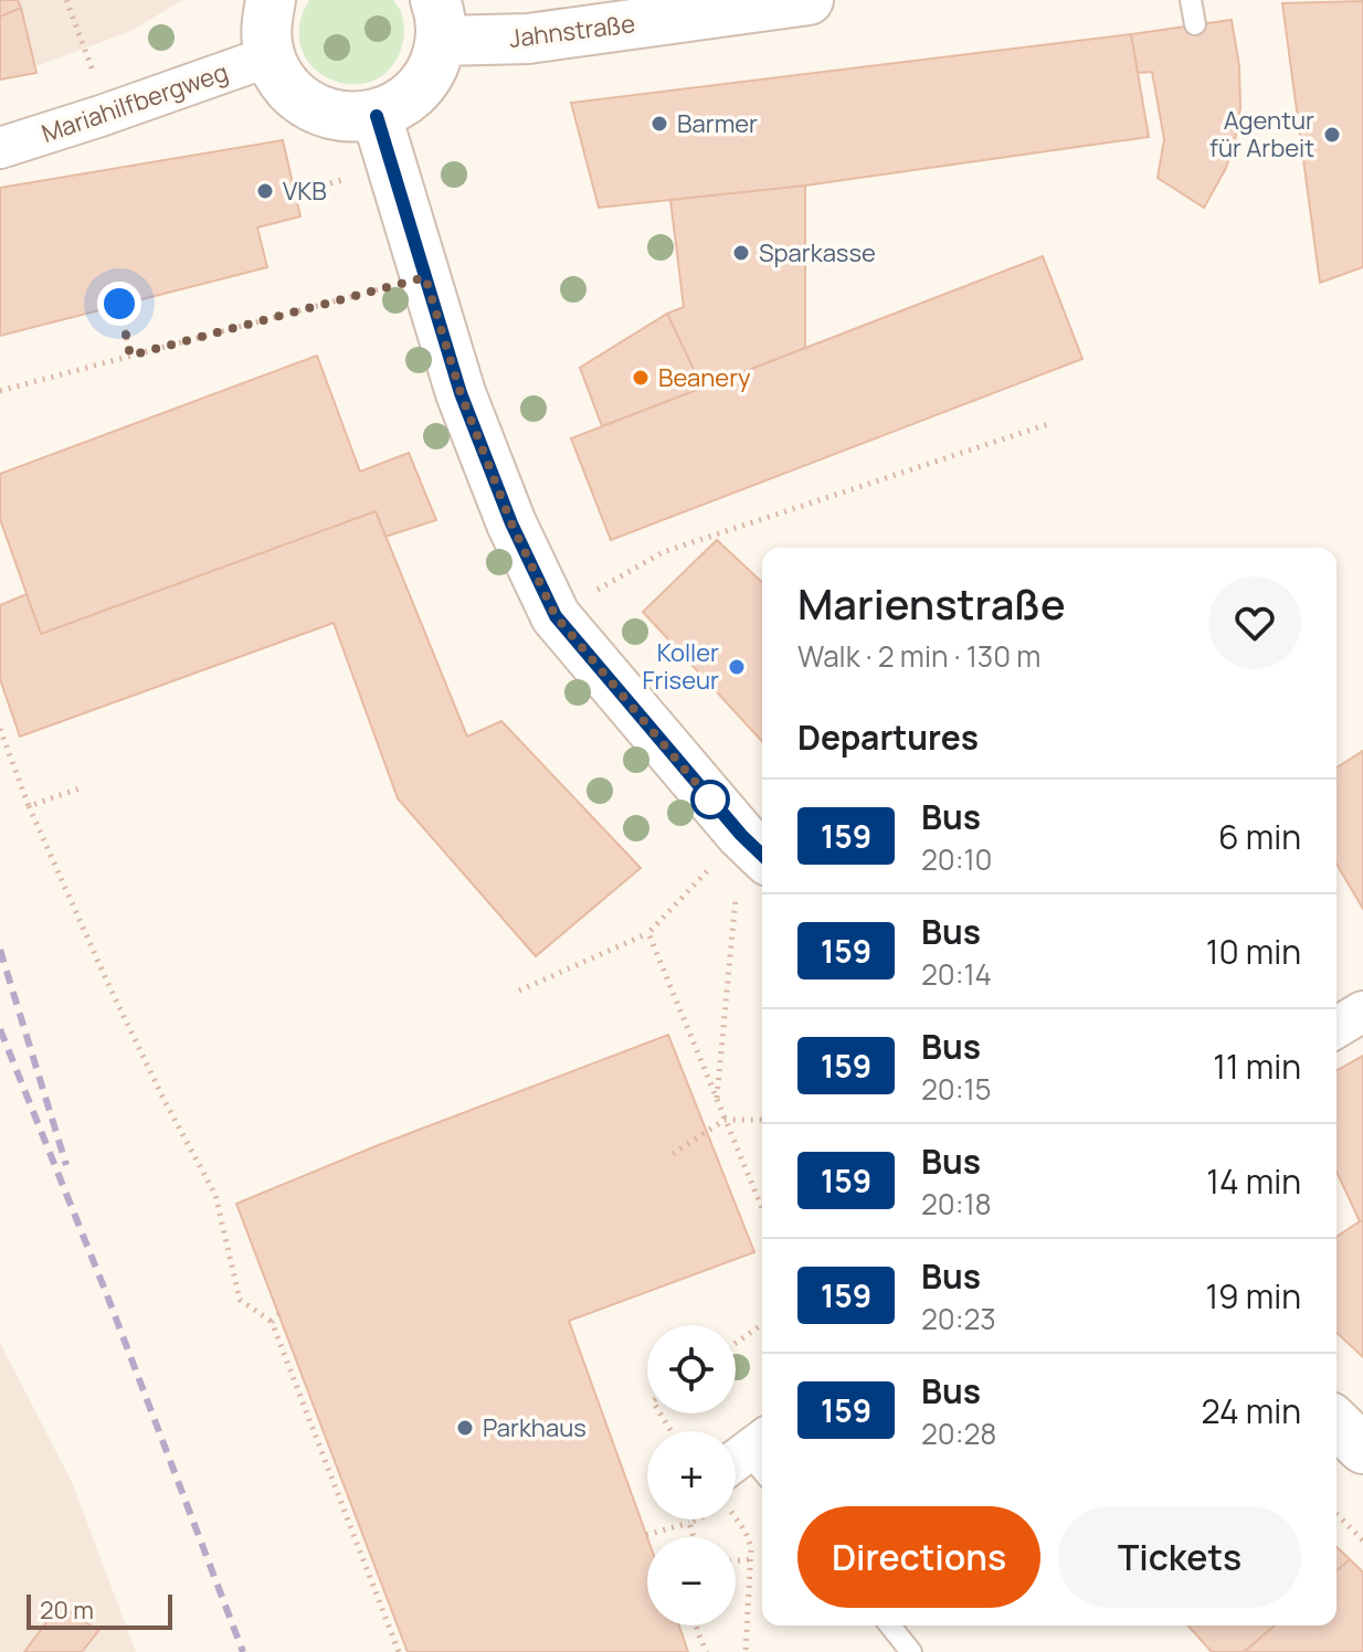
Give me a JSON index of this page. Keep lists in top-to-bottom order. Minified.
{"streets":{"street":["Jahnstraße","Mariahilfbergweg"]},"places":["Barmer","Agentur für Arbeit","VKB","Sparkasse","Beanery","Koller Friseur","Parkhaus"],"lines":["bus line 159"],"scale_bar":"20 m","page":{"heading":[["Marienstraße","Walk · 2 min · 130 m"],"Departures"],"list":[{"mark":"159","name":"Bus","note":"20:10","value":"6 min"},{"mark":"159","name":"Bus","note":"20:14","value":"10 min"},{"mark":"159","name":"Bus","note":"20:15","value":"11 min"},{"mark":"159","name":"Bus","note":"20:18","value":"14 min"},{"mark":"159","name":"Bus","note":"20:23","value":"19 min"},{"mark":"159","name":"Bus","note":"20:28","value":"24 min"}],"map_buttons":["+","−"],"buttons":["Directions","Tickets"],"scale":"20 m"}}
